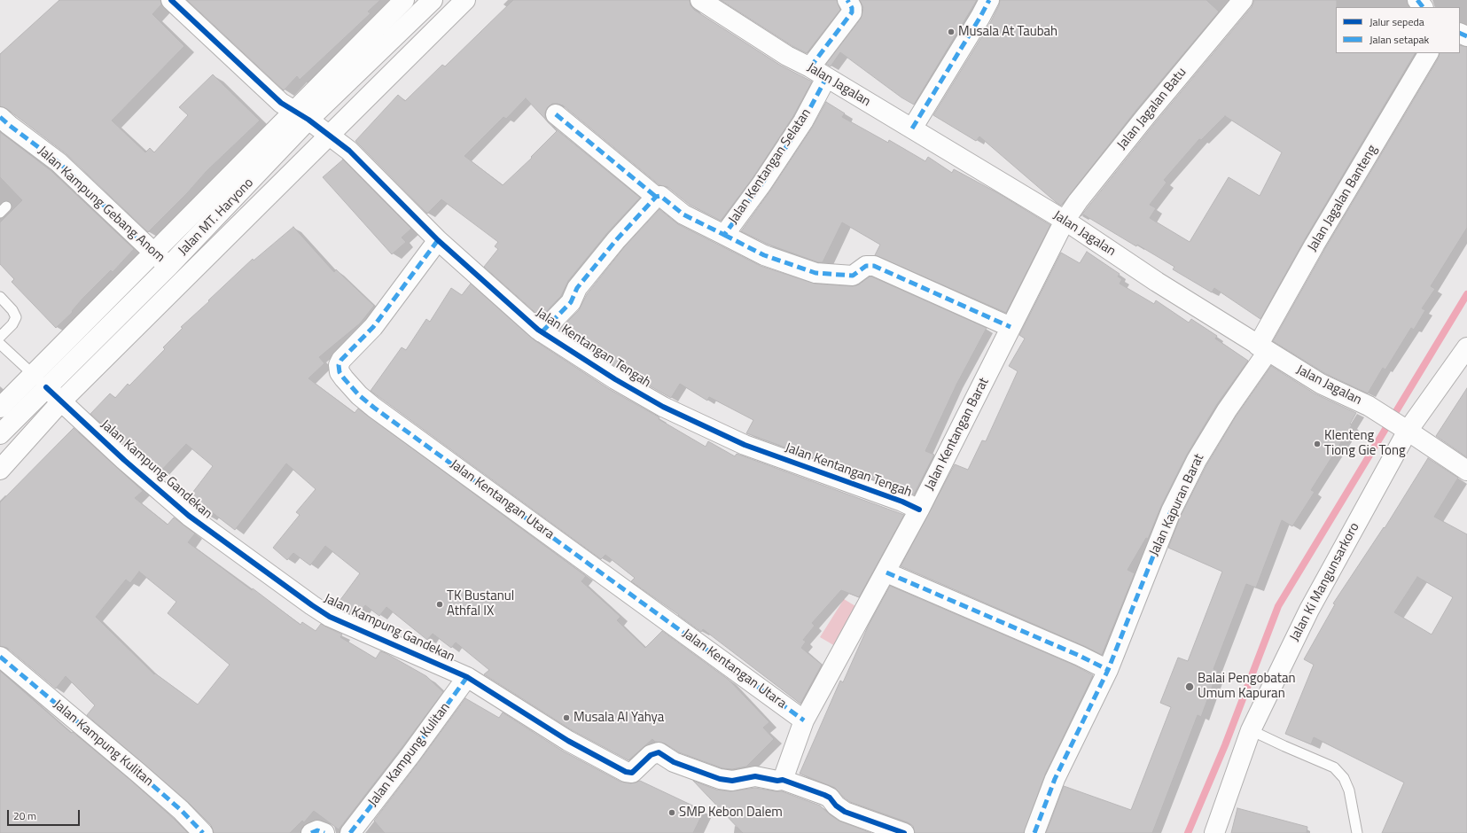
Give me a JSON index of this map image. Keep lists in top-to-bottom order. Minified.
{"streets":{"street":["Jalan Jagalan","Jalan Jagalan Batu","Jalan Kentangan Selatan","Jalan Jagalan Banteng","Jalan Kampung Gebang Anom","Jalan MT. Haryono","Jalan Kentangan Tengah","Jalan Kentangan Barat","Jalan Kampung Gandekan","Jalan Kentangan Utara","Jalan Kapuran Barat","Jalan Ki Mangunsarkoro","Jalan Kampung Kulitan"]},"crossings":[["Jalan Jagalan","Jalan Jagalan Batu"],["Jalan Jagalan","Jalan Kentangan Selatan"],["Jalan Jagalan","Jalan Jagalan Banteng"],["Jalan Jagalan","Jalan Kentangan Barat"],["Jalan Jagalan","Jalan Kapuran Barat"],["Jalan Jagalan","Jalan Ki Mangunsarkoro"],["Jalan Jagalan Batu","Jalan Kentangan Barat"],["Jalan Jagalan Banteng","Jalan Kapuran Barat"],["Jalan Kampung Gebang Anom","Jalan MT. Haryono"],["Jalan MT. Haryono","Jalan Kentangan Tengah"],["Jalan MT. Haryono","Jalan Kampung Gandekan"],["Jalan Kentangan Tengah","Jalan Kentangan Barat"],["Jalan Kentangan Tengah","Jalan Kentangan Utara"],["Jalan Kentangan Barat","Jalan Kampung Gandekan"],["Jalan Kentangan Barat","Jalan Kentangan Utara"],["Jalan Kampung Gandekan","Jalan Kampung Kulitan"]],"places":["Musala At Taubah","Klenteng Tiong Gie Tong","TK Bustanul Athfal IX","Balai Pengobatan Umum Kapuran","Musala Al Yahya","SMP Kebon Dalem"],"legend":["Jalur sepeda","Jalan setapak"],"scale_bar":"20 m"}
